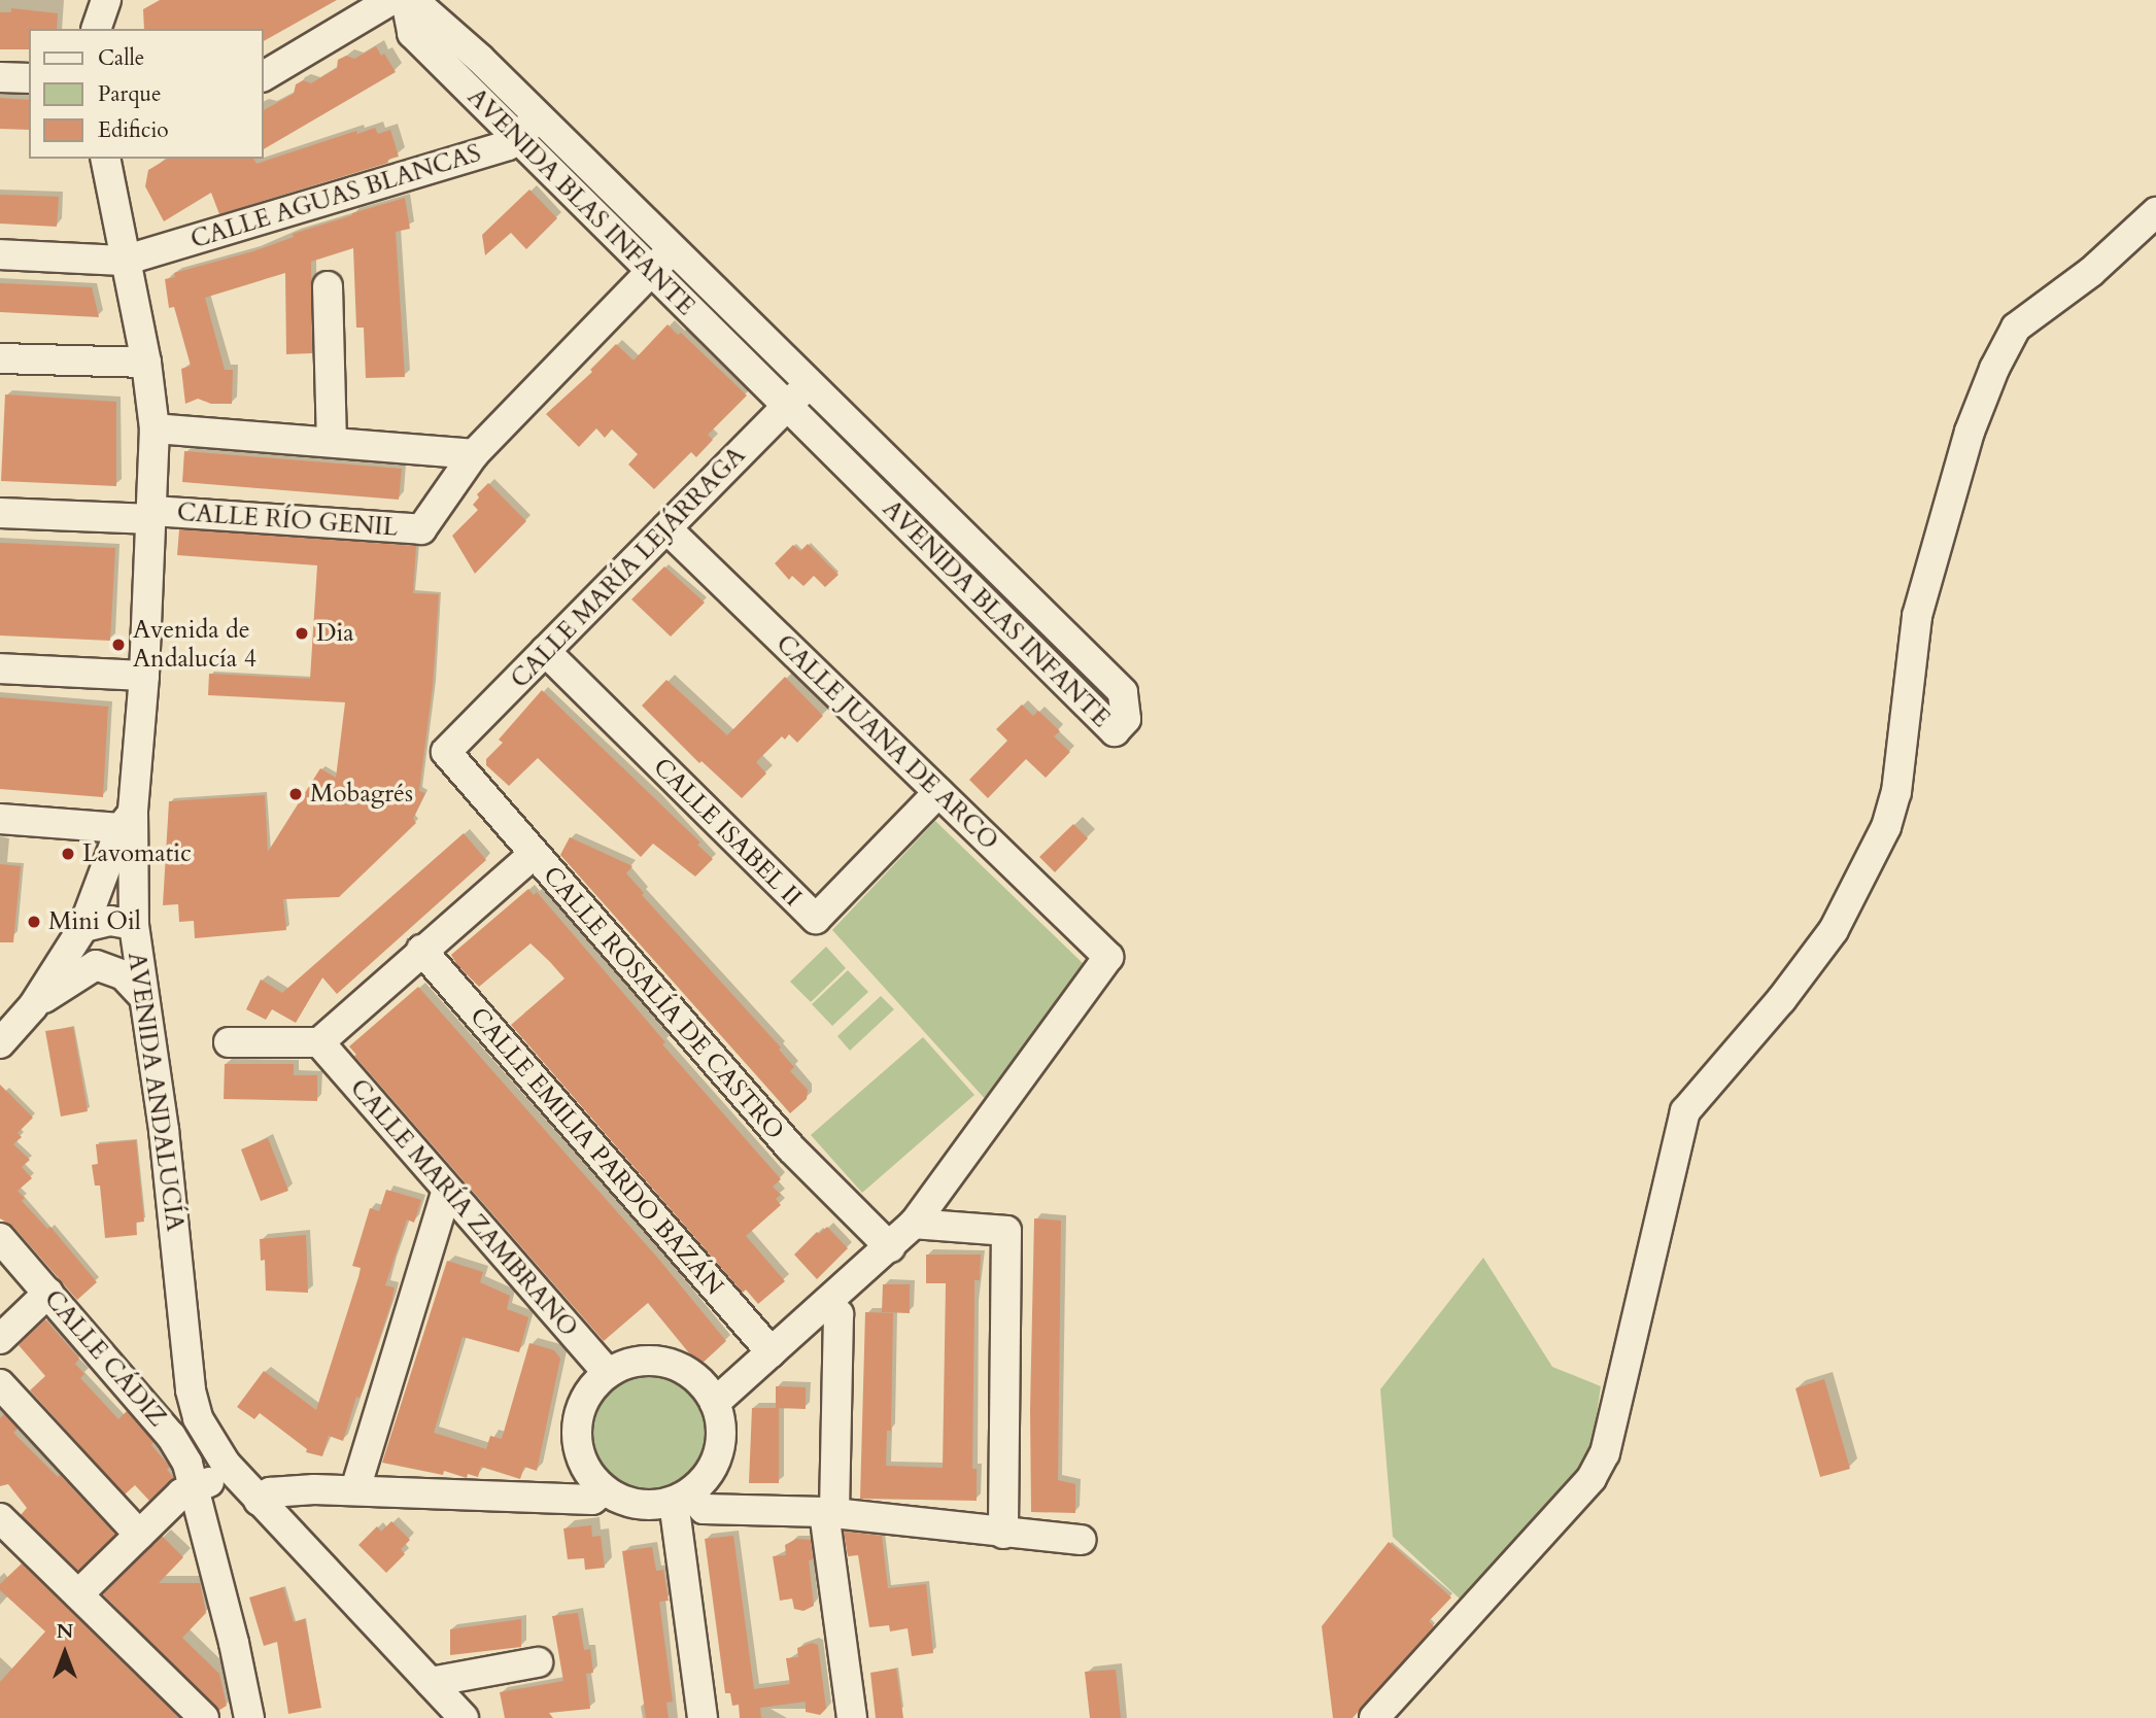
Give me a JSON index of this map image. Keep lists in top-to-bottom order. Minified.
{"streets":{"street":["CALLE AGUAS BLANCAS","AVENIDA BLAS INFANTE","CALLE RÍO GENIL","CALLE MARÍA LEJÁRRAGA","CALLE JUANA DE ARCO","CALLE ISABEL II","CALLE ROSALÍA DE CASTRO","AVENIDA ANDALUCÍA","CALLE EMILIA PARDO BAZÁN","CALLE MARÍA ZAMBRANO","CALLE CÁDIZ"]},"crossings":[["CALLE AGUAS BLANCAS","AVENIDA BLAS INFANTE"],["CALLE AGUAS BLANCAS","AVENIDA ANDALUCÍA"],["AVENIDA BLAS INFANTE","CALLE MARÍA LEJÁRRAGA"],["CALLE RÍO GENIL","AVENIDA ANDALUCÍA"],["CALLE MARÍA LEJÁRRAGA","CALLE JUANA DE ARCO"],["CALLE MARÍA LEJÁRRAGA","CALLE ISABEL II"],["CALLE MARÍA LEJÁRRAGA","CALLE ROSALÍA DE CASTRO"],["CALLE JUANA DE ARCO","CALLE ISABEL II"]],"places":["Dia","Avenida de Andalucía 4","Mobagrés","Lavomatic","Mini Oil"],"legend":["Calle","Parque","Edificio"],"north":"top"}
